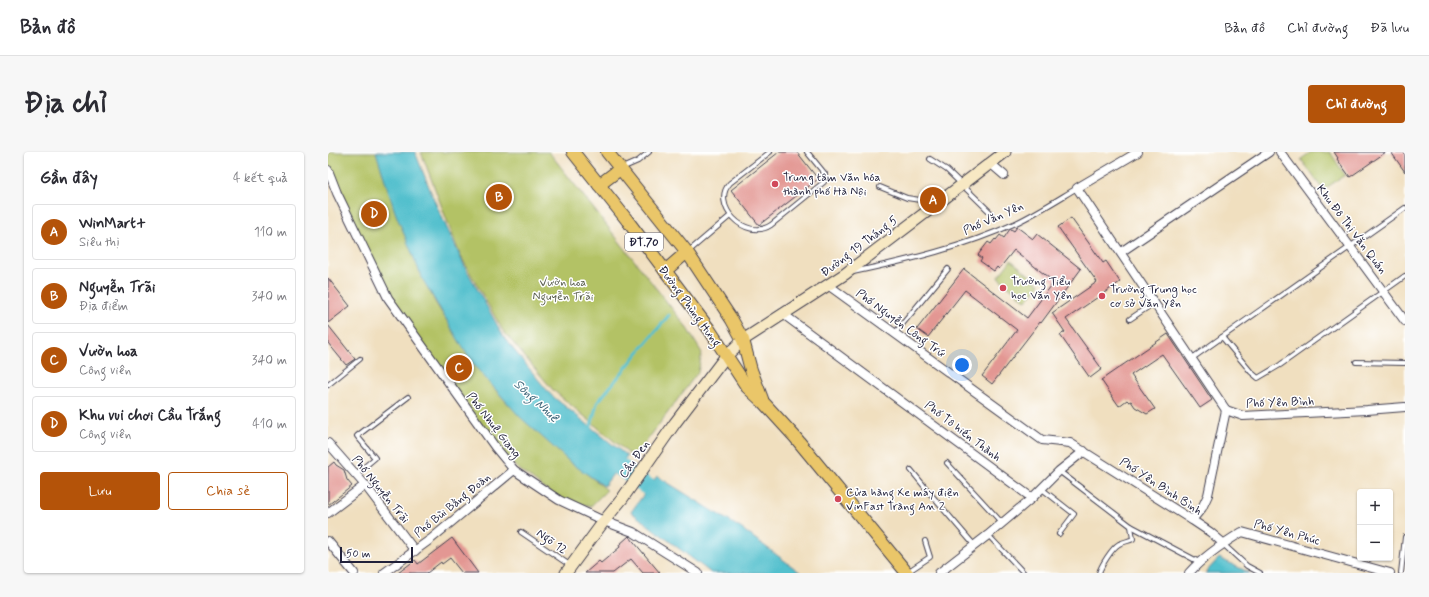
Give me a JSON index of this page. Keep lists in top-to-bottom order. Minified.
{"streets":{"main road":["ĐT.70","Đường Phùng Hưng"],"street":["Phố Văn Yên","Khu Đô Thị Văn Quán","Đường 19 Tháng 5","Phố Nguyễn Công Trứ","Phố Yên Bình","Phố Nhuệ Giang","Phố Tô hiến Thành","Cầu Đen","Phố Yên Bình Bình","Phố Nguyễn Trãi","Phố Bùi Bằng Đoàn","Phố Yên Phúc"],"lane":["Ngõ 12"]},"crossings":[["Phố Văn Yên","Đường 19 Tháng 5"],["Đường 19 Tháng 5","Đường Phùng Hưng"],["Đường 19 Tháng 5","Phố Nguyễn Công Trứ"],["Đường 19 Tháng 5","Phố Tô hiến Thành"],["Đường 19 Tháng 5","Cầu Đen"],["Đường Phùng Hưng","Cầu Đen"],["Phố Nguyễn Công Trứ","Phố Yên Bình Bình"],["Phố Nhuệ Giang","Cầu Đen"],["Phố Nhuệ Giang","Phố Bùi Bằng Đoàn"],["Cầu Đen","Ngõ 12"],["Phố Yên Bình Bình","Phố Yên Phúc"],["Phố Nguyễn Trãi","Phố Bùi Bằng Đoàn"]],"water":["Sông Nhuệ"],"parks":["Vườn hoa Nguyễn Trãi"],"places":["Trung tâm Văn hóa thành phố Hà Nội","Trường Tiểu học Văn Yên","Trường Trung học cơ sở Văn Yên","Cửa hàng Xe máy điện VinFast Tràng An 2"],"scale_bar":"50 m","page":{"header":"Bản đồ","nav":["Bản đồ","Chỉ đường","Đã lưu"],"buttons":["Chỉ đường",["Lưu","Chia sẻ"]],"title":"Địa chỉ","heading":["Gần đây","4 kết quả"],"pins":["B","A","D","C"],"list":[{"mark":"A","name":"WinMart+","note":"Siêu thị","value":"110 m"},{"mark":"B","name":"Nguyễn Trãi","note":"Địa điểm","value":"340 m"},{"mark":"C","name":"Vườn hoa","note":"Công viên","value":"340 m"},{"mark":"D","name":"Khu vui chơi Cầu Trắng","note":"Công viên","value":"410 m"}],"map_buttons":["+","−"],"scale":"50 m"}}
